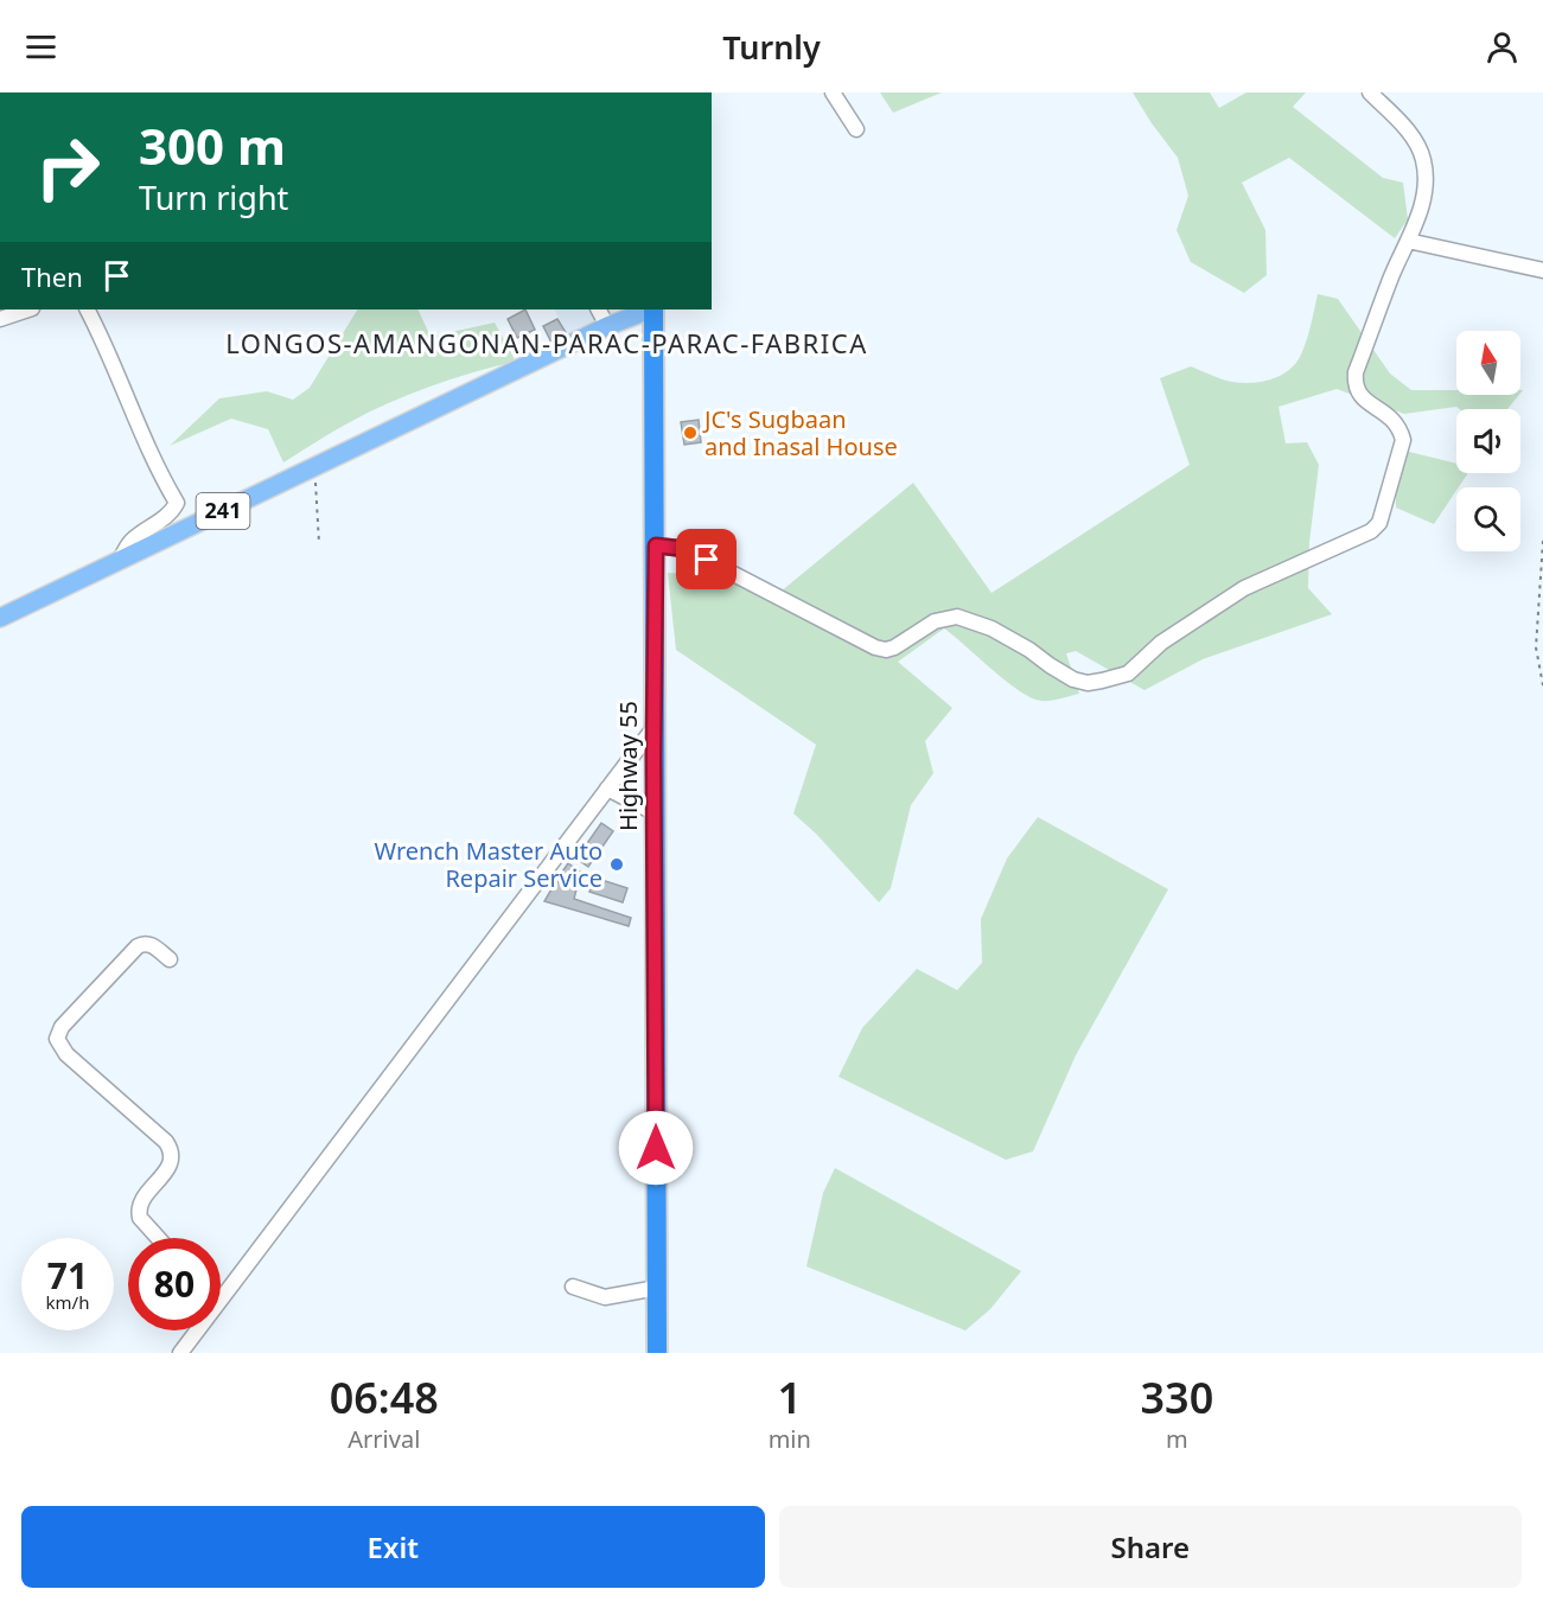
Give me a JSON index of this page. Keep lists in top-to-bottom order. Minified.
{"streets":{"highway":["Highway 55"],"main road":["241"]},"districts":["LONGOS-AMANGONAN-PARAC‑PARAC-FABRICA"],"places":["JC's Sugbaan and Inasal House","Wrench Master Auto Repair Service"],"north":"top","page":{"header":"Turnly","turn":["300 m","Turn right"],"then":"Then","speed":"71 km/h","limit":"80","eta":["06:48","Arrival","1","min","330","m"],"buttons":["Exit","Share"]}}
